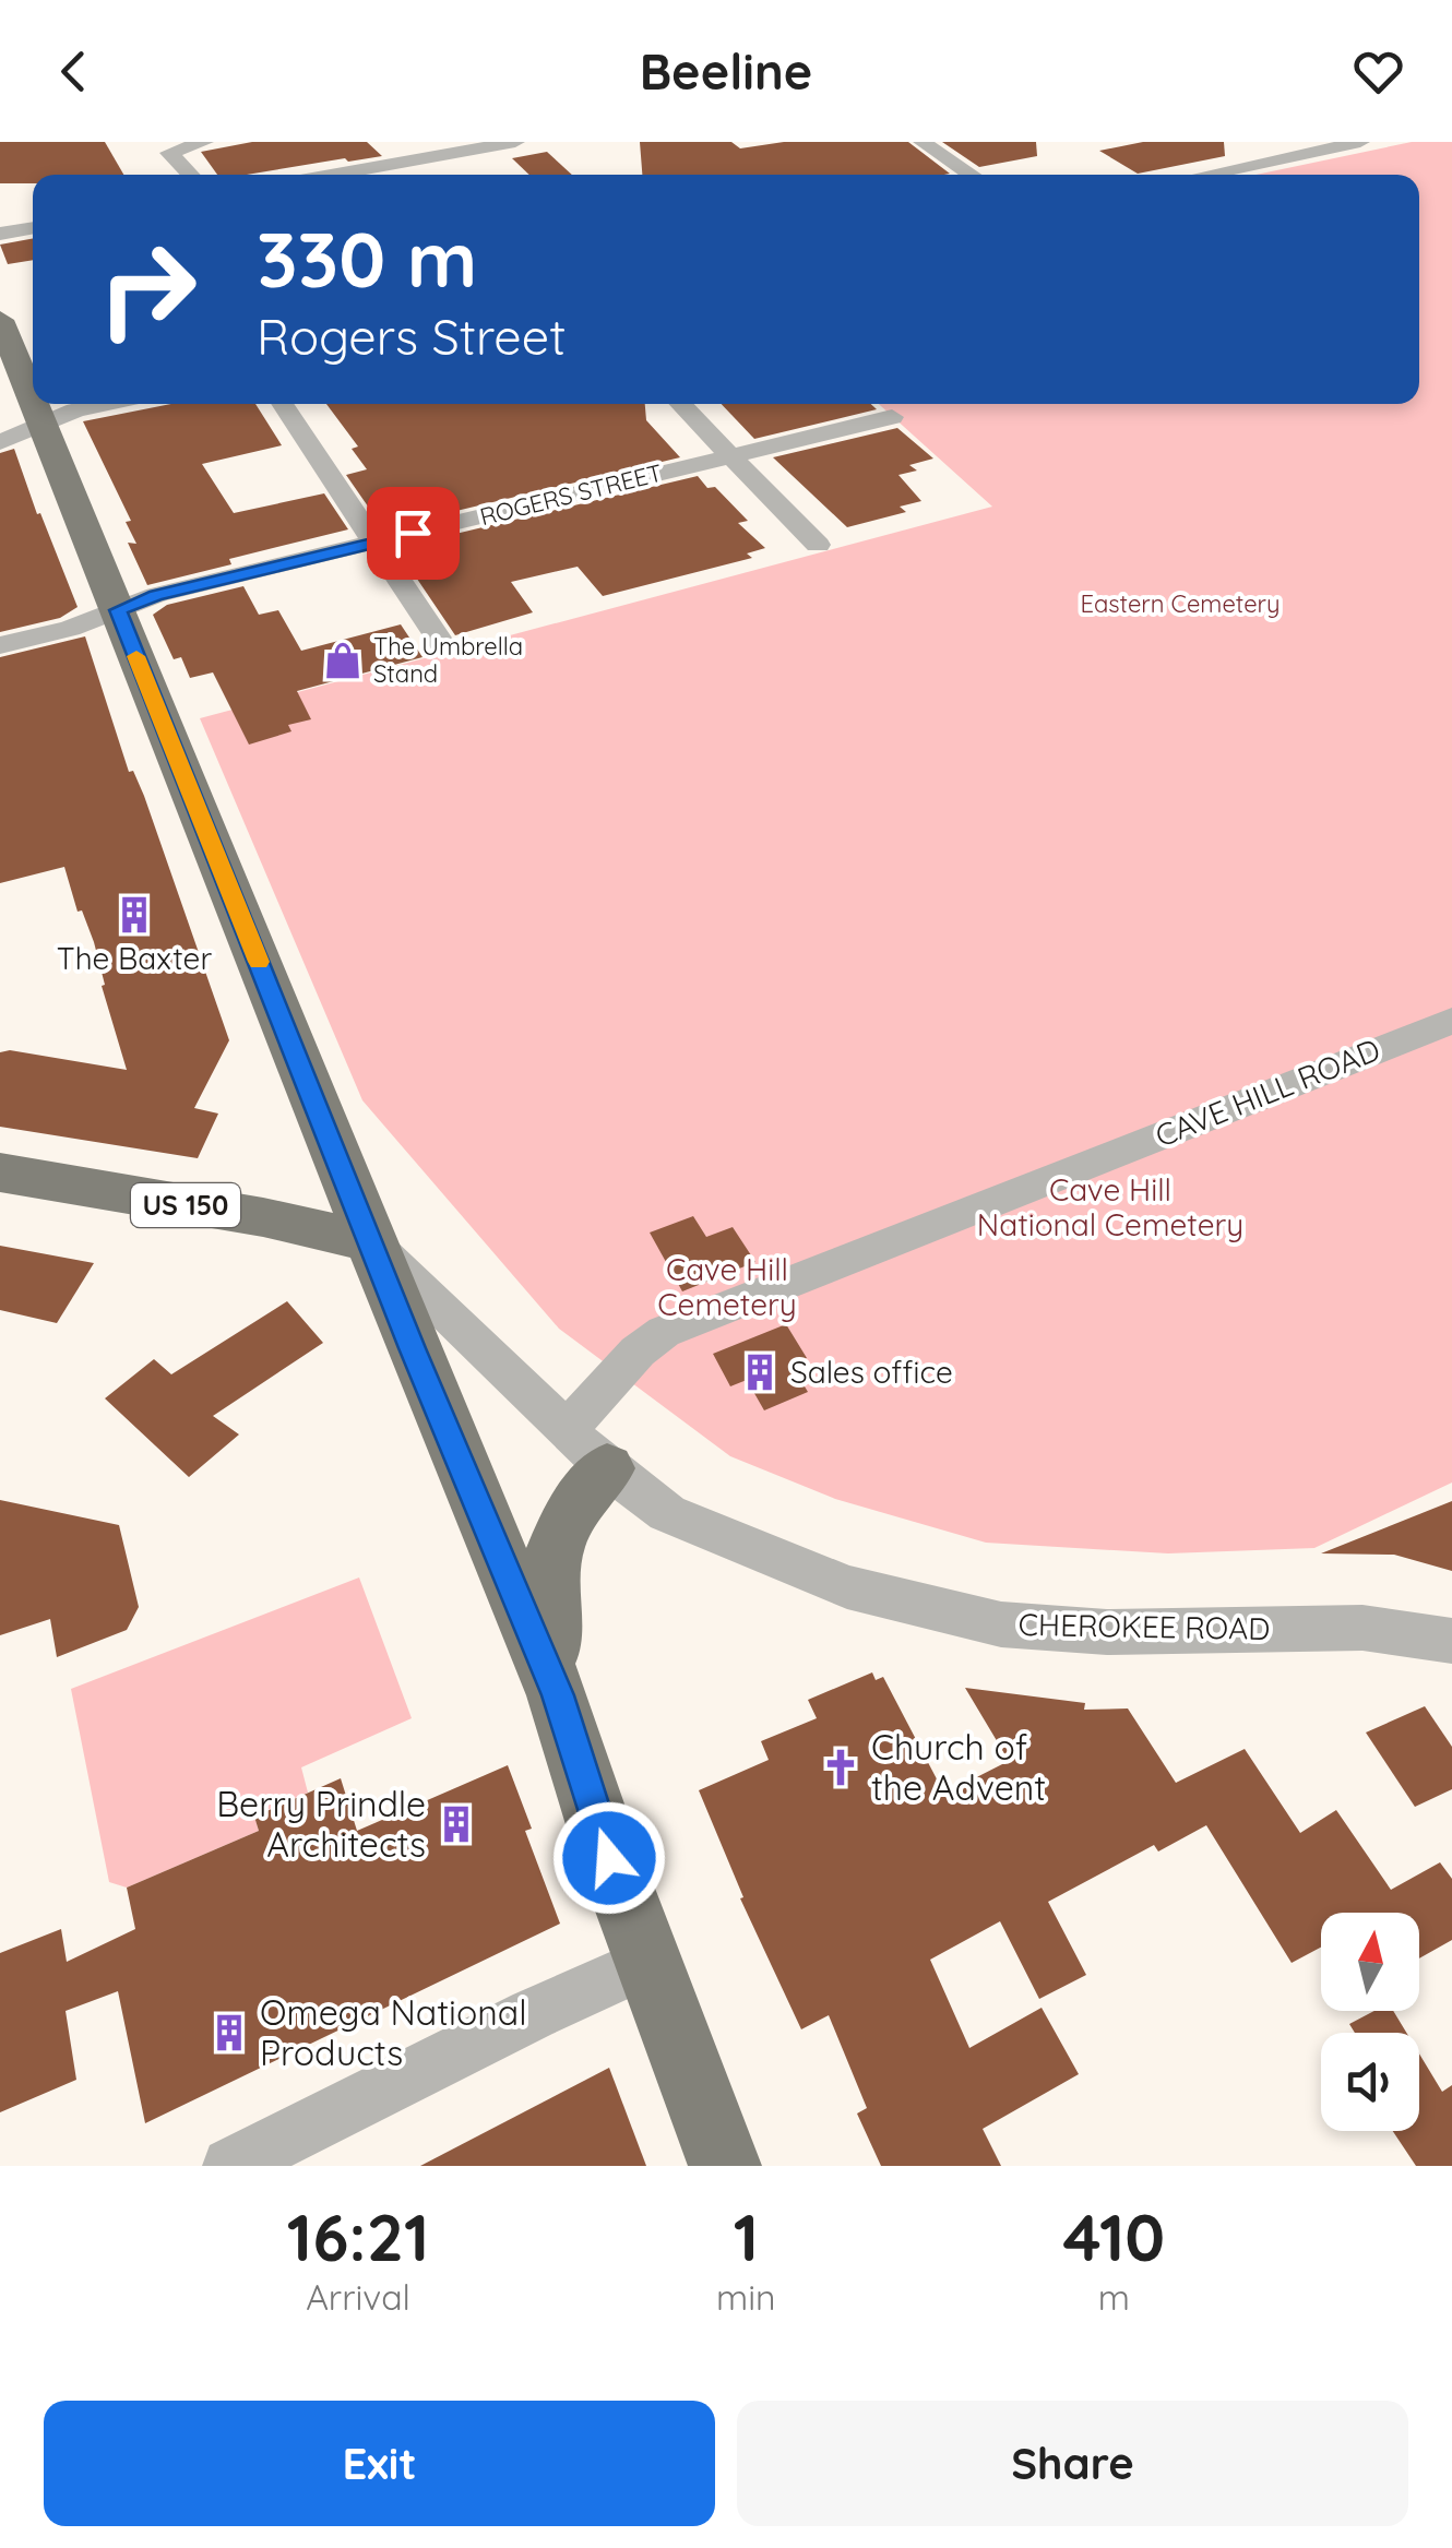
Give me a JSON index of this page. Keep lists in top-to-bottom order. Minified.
{"streets":{"main road":["US 150"],"street":["ROGERS STREET","CAVE HILL ROAD","CHEROKEE ROAD"]},"crossings":[["CAVE HILL ROAD","CHEROKEE ROAD"],["US 150","CHEROKEE ROAD"]],"parks":["Eastern Cemetery","Cave Hill National Cemetery","Cave Hill Cemetery"],"places":{"shop":["The Umbrella Stand"],"building":["The Baxter","Sales office","Berry Prindle Architects","Omega National Products"],"church":["Church of the Advent"]},"north":"top","page":{"header":"Beeline","turn":["330 m","Rogers Street"],"eta":["16:21","Arrival","1","min","410","m"],"buttons":["Exit","Share"]}}
